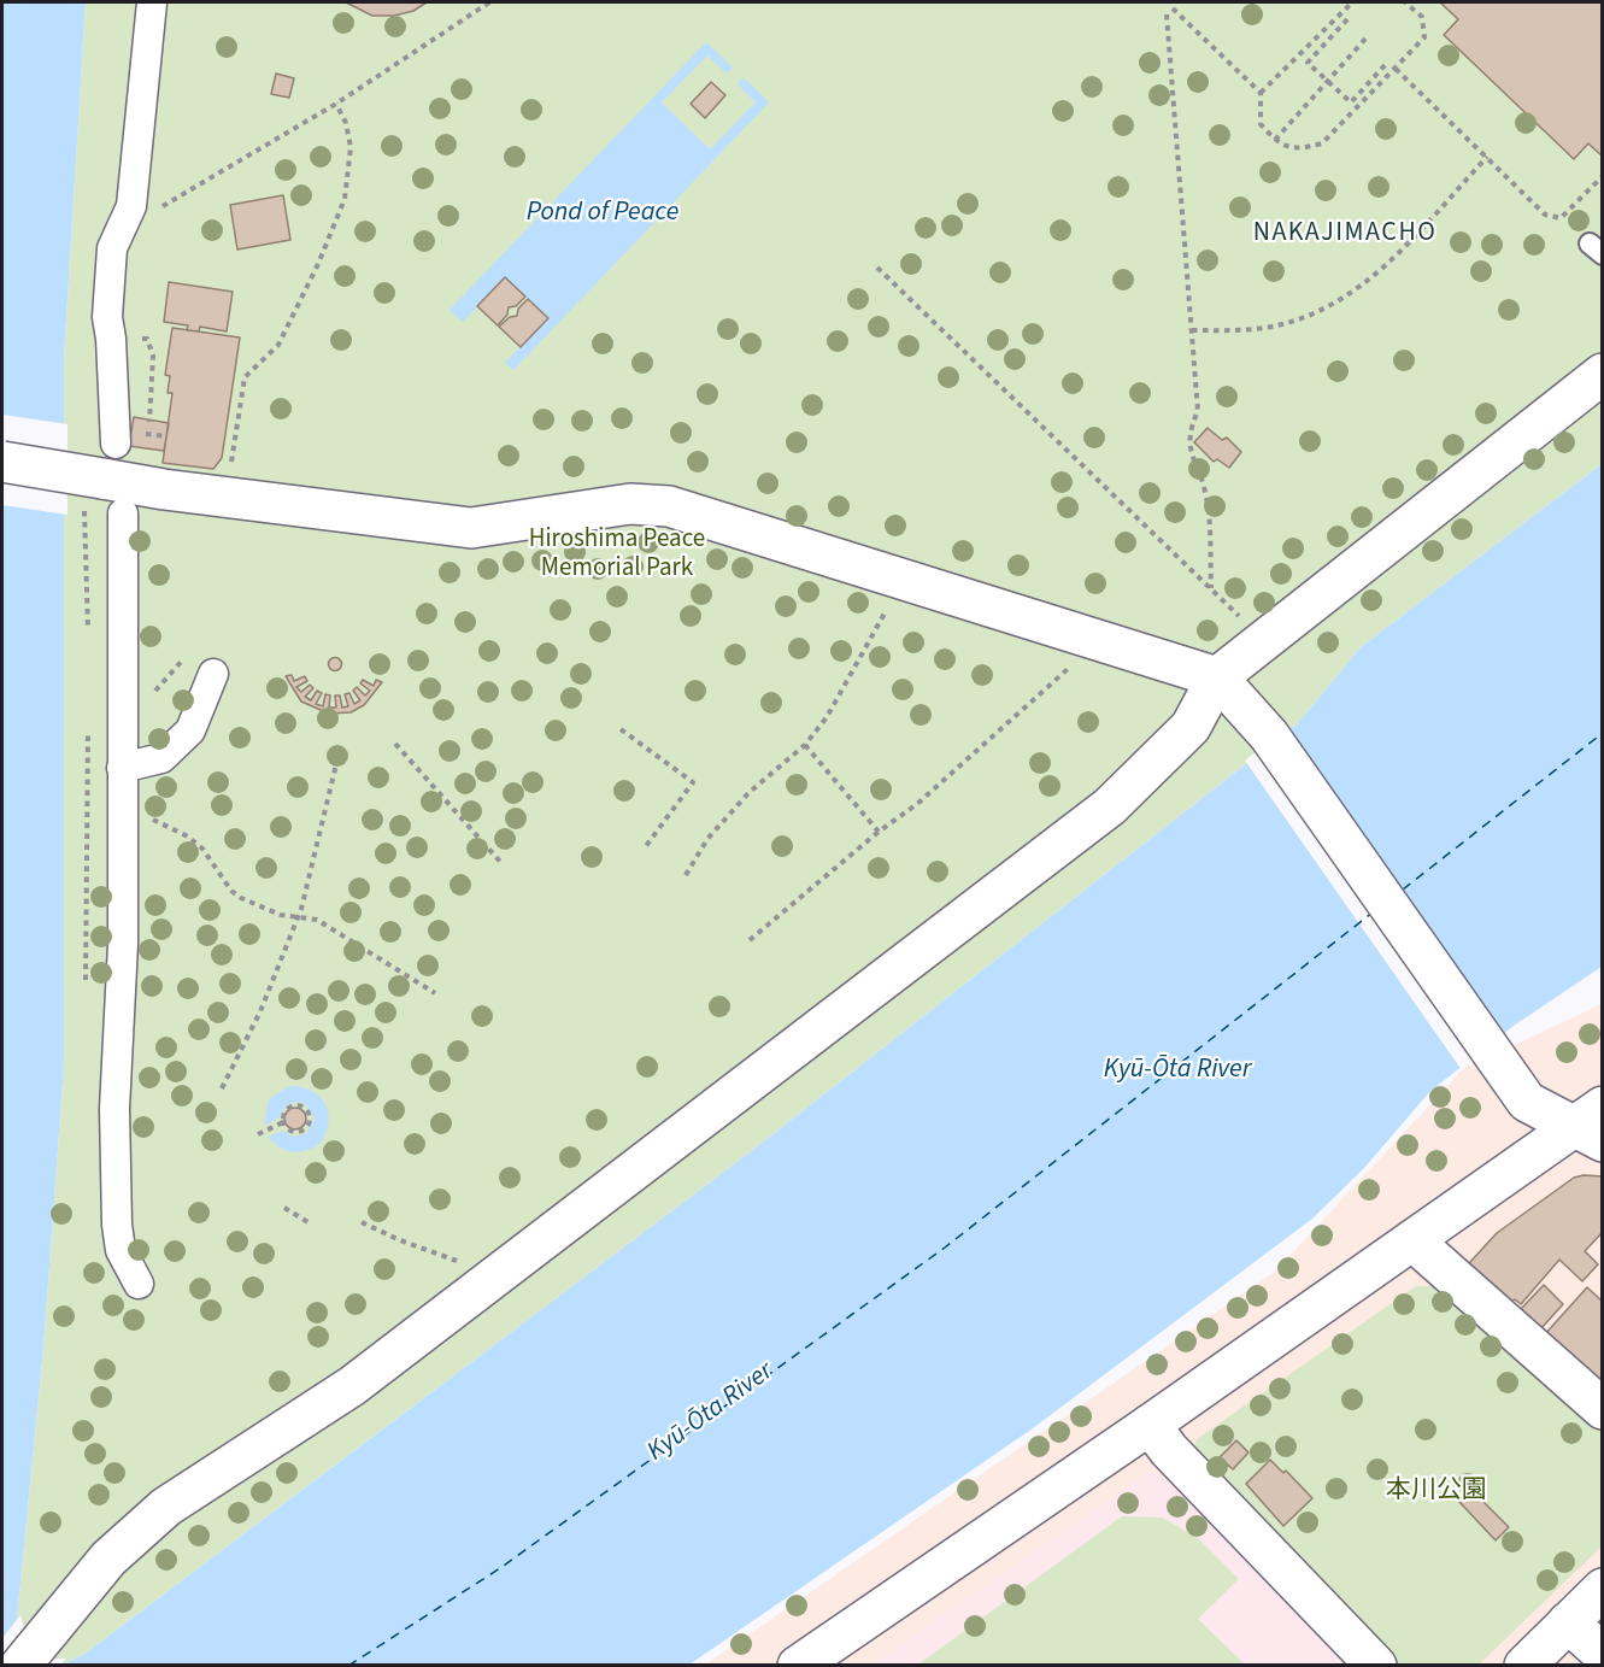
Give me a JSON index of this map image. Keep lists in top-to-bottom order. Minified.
{"districts":["NAKAJIMACHO"],"water":["Pond of Peace","Kyū-Ōta River"],"parks":["Hiroshima Peace Memorial Park","本川公園"]}
